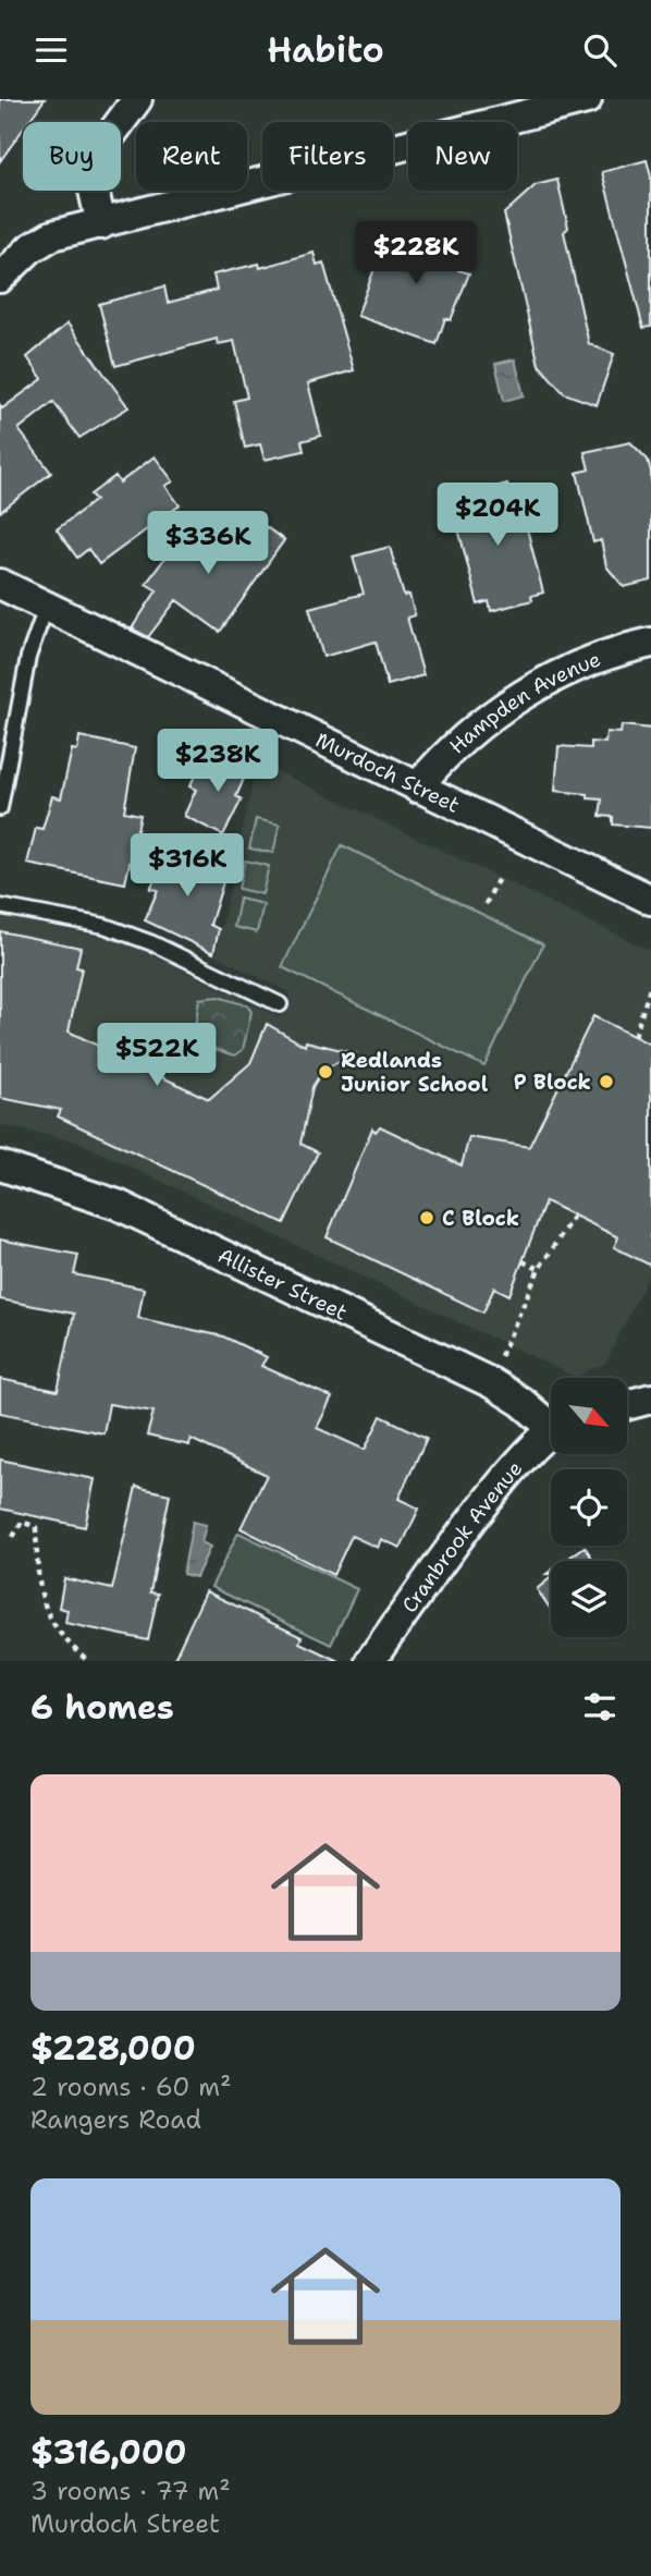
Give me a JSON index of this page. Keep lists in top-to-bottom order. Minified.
{"streets":{"street":["Hampden Avenue","Murdoch Street","Allister Street","Cranbrook Avenue"]},"crossings":[["Hampden Avenue","Murdoch Street"]],"places":["Redlands Junior School","P Block","C Block"],"north":"bottom right","page":{"header":"Habito","chip":["Buy","Rent","Filters","New"],"price":["$228K","$204K","$336K","$238K","$316K","$522K"],"heading":"6 homes","list":[{"name":"$228,000","note":"2 rooms · 60 m² · Rangers Road"},{"name":"$316,000","note":"3 rooms · 77 m² · Murdoch Street"}]}}
